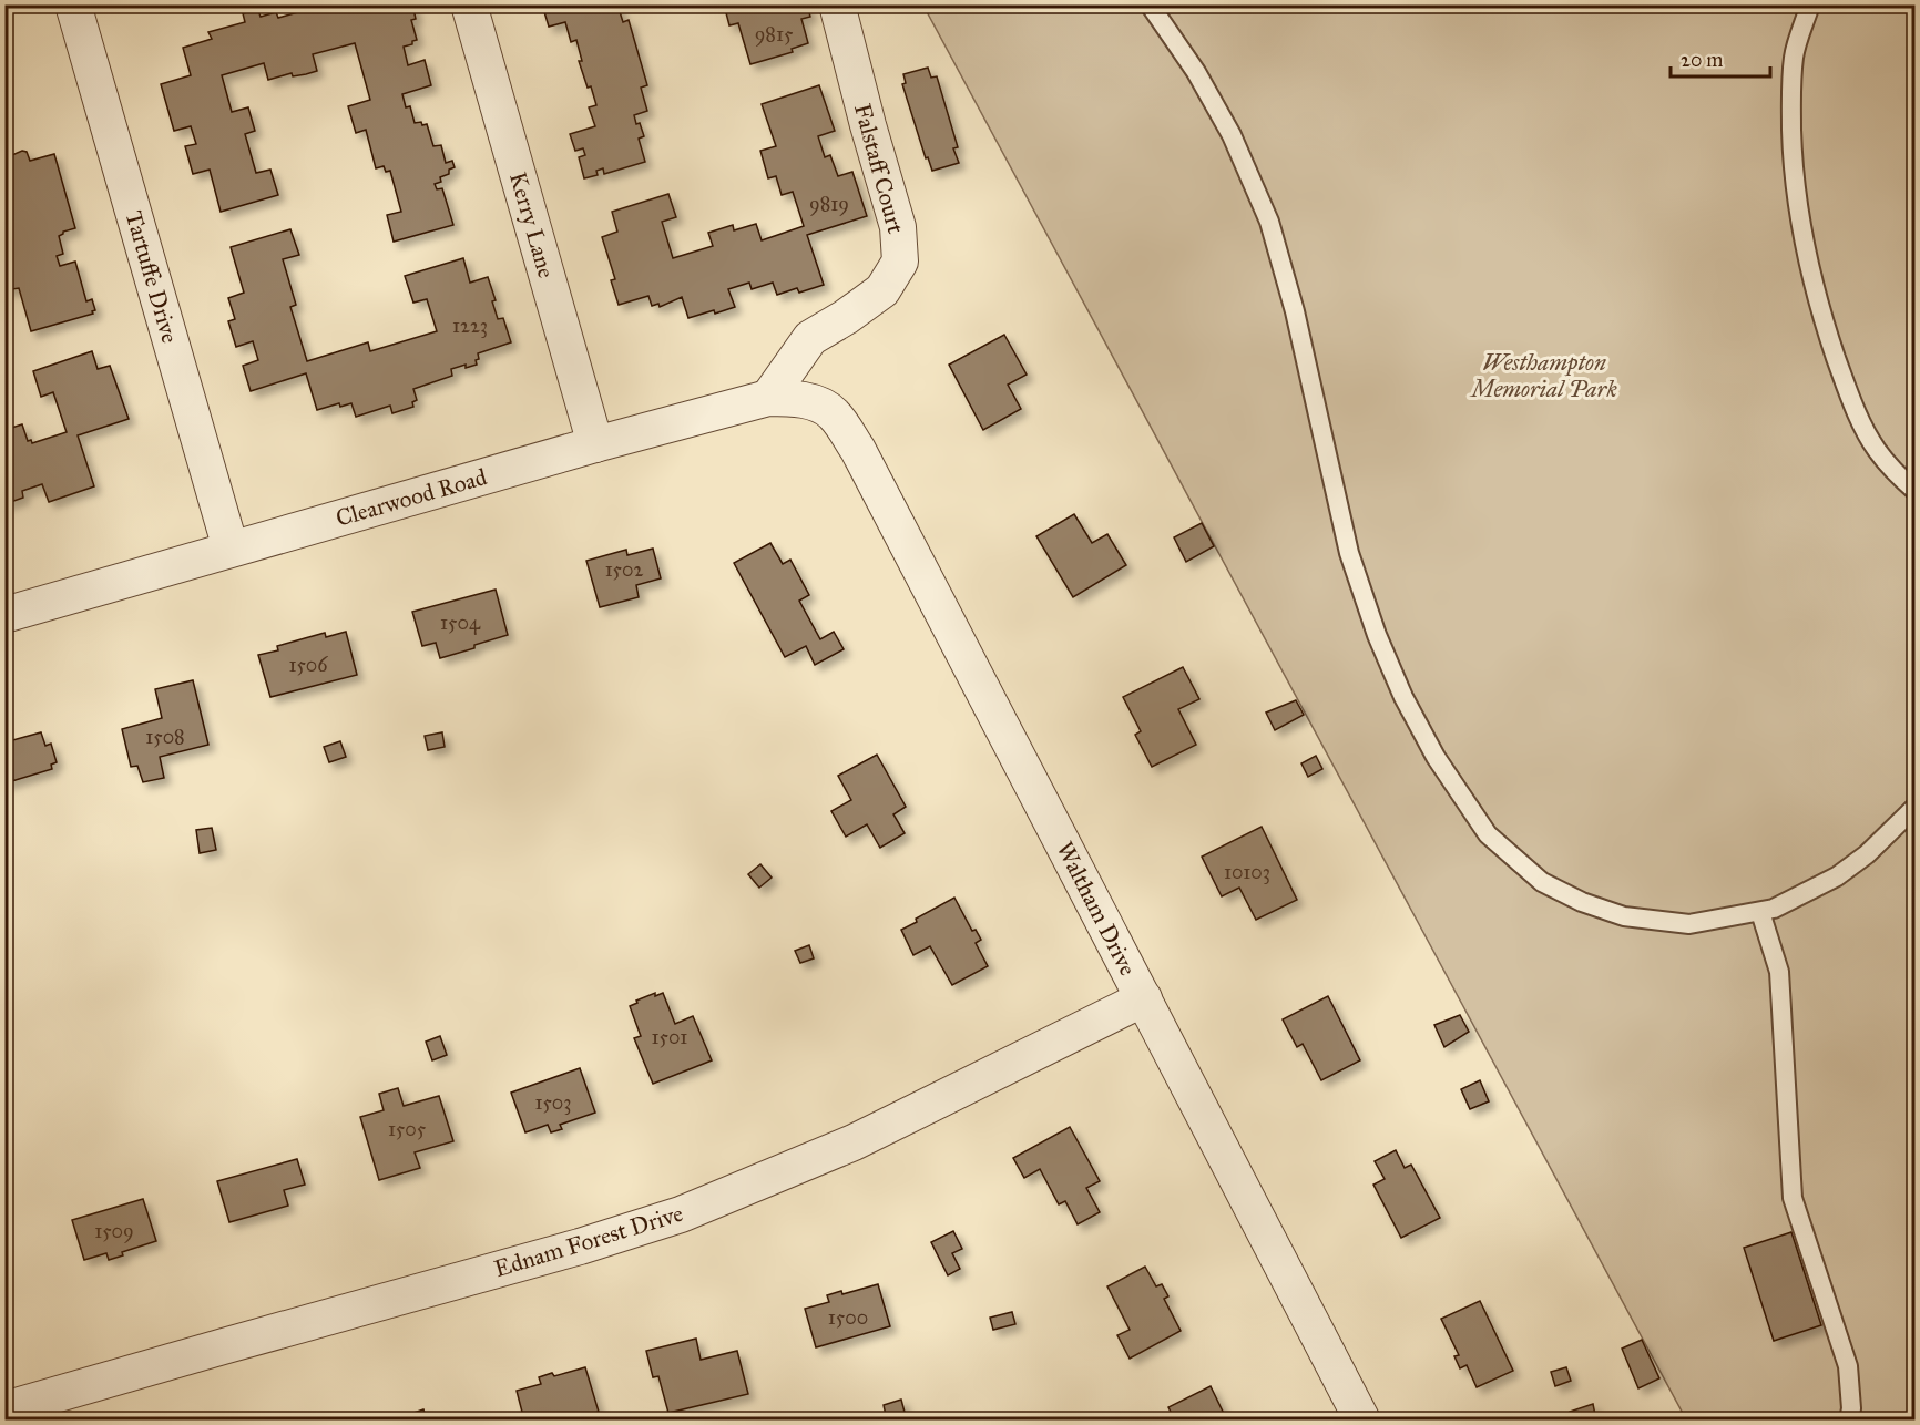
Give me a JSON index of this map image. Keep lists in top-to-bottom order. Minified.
{"streets":{"street":["Falstaff Court","Kerry Lane","Tartuffe Drive","Clearwood Road","Waltham Drive","Ednam Forest Drive"]},"crossings":[["Falstaff Court","Clearwood Road"],["Kerry Lane","Clearwood Road"],["Tartuffe Drive","Clearwood Road"],["Clearwood Road","Waltham Drive"],["Waltham Drive","Ednam Forest Drive"]],"parks":["Westhampton Memorial Park"],"house_numbers":["9815","9819","1223","1502","1504","1506","1508","10103","1501","1503","1505","1509","1500"],"scale_bar":"20 m"}
